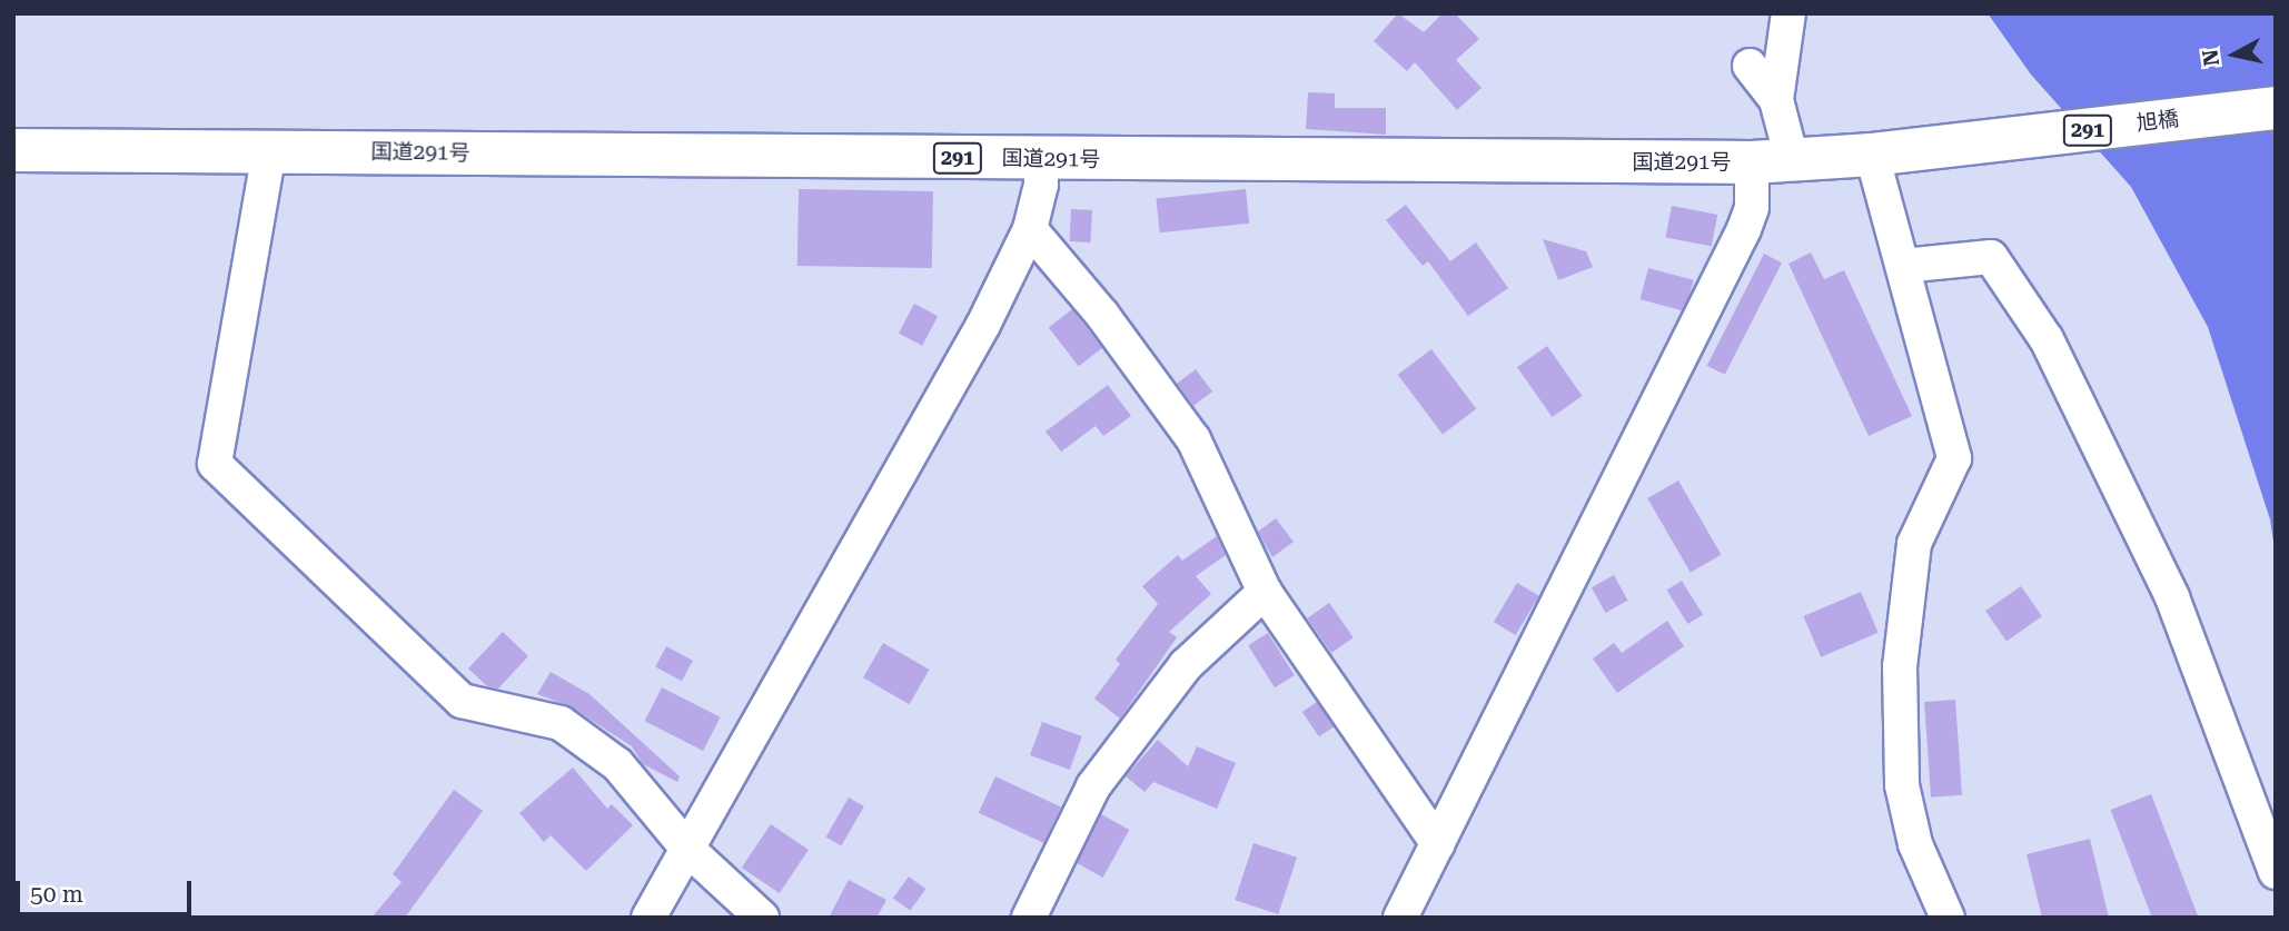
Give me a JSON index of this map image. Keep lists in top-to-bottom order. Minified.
{"streets":{"highway":["旭橋","291","国道291号"]},"crossings":[["旭橋","国道291号"]],"scale_bar":"50 m","north":"left"}
